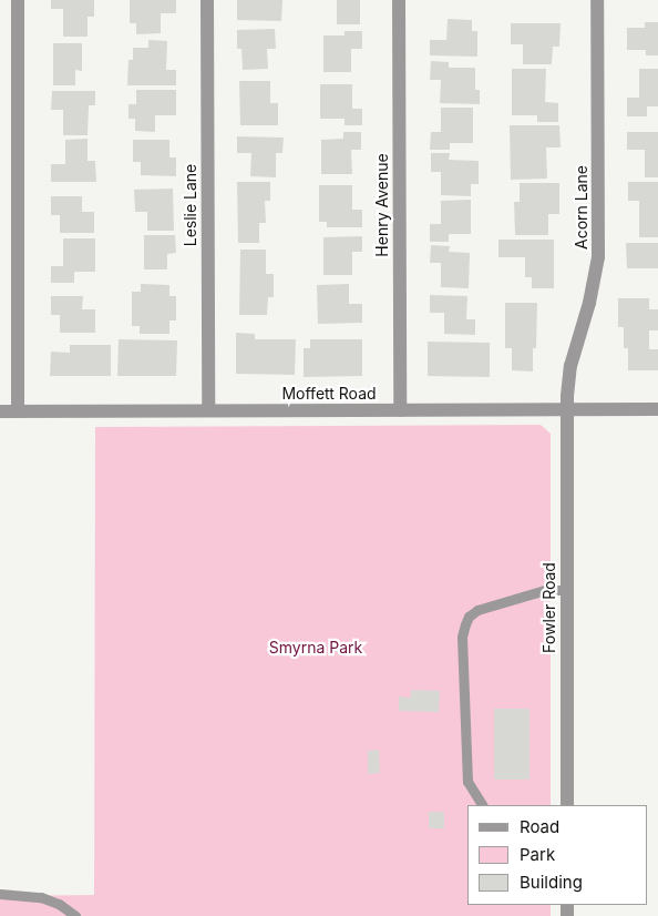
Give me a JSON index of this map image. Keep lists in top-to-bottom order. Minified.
{"streets":{"street":["Leslie Lane","Henry Avenue","Acorn Lane","Moffett Road","Fowler Road"]},"crossings":[["Leslie Lane","Moffett Road"],["Henry Avenue","Moffett Road"],["Acorn Lane","Moffett Road"],["Acorn Lane","Fowler Road"],["Moffett Road","Fowler Road"]],"parks":["Smyrna Park"],"legend":["Road","Park","Building"]}
